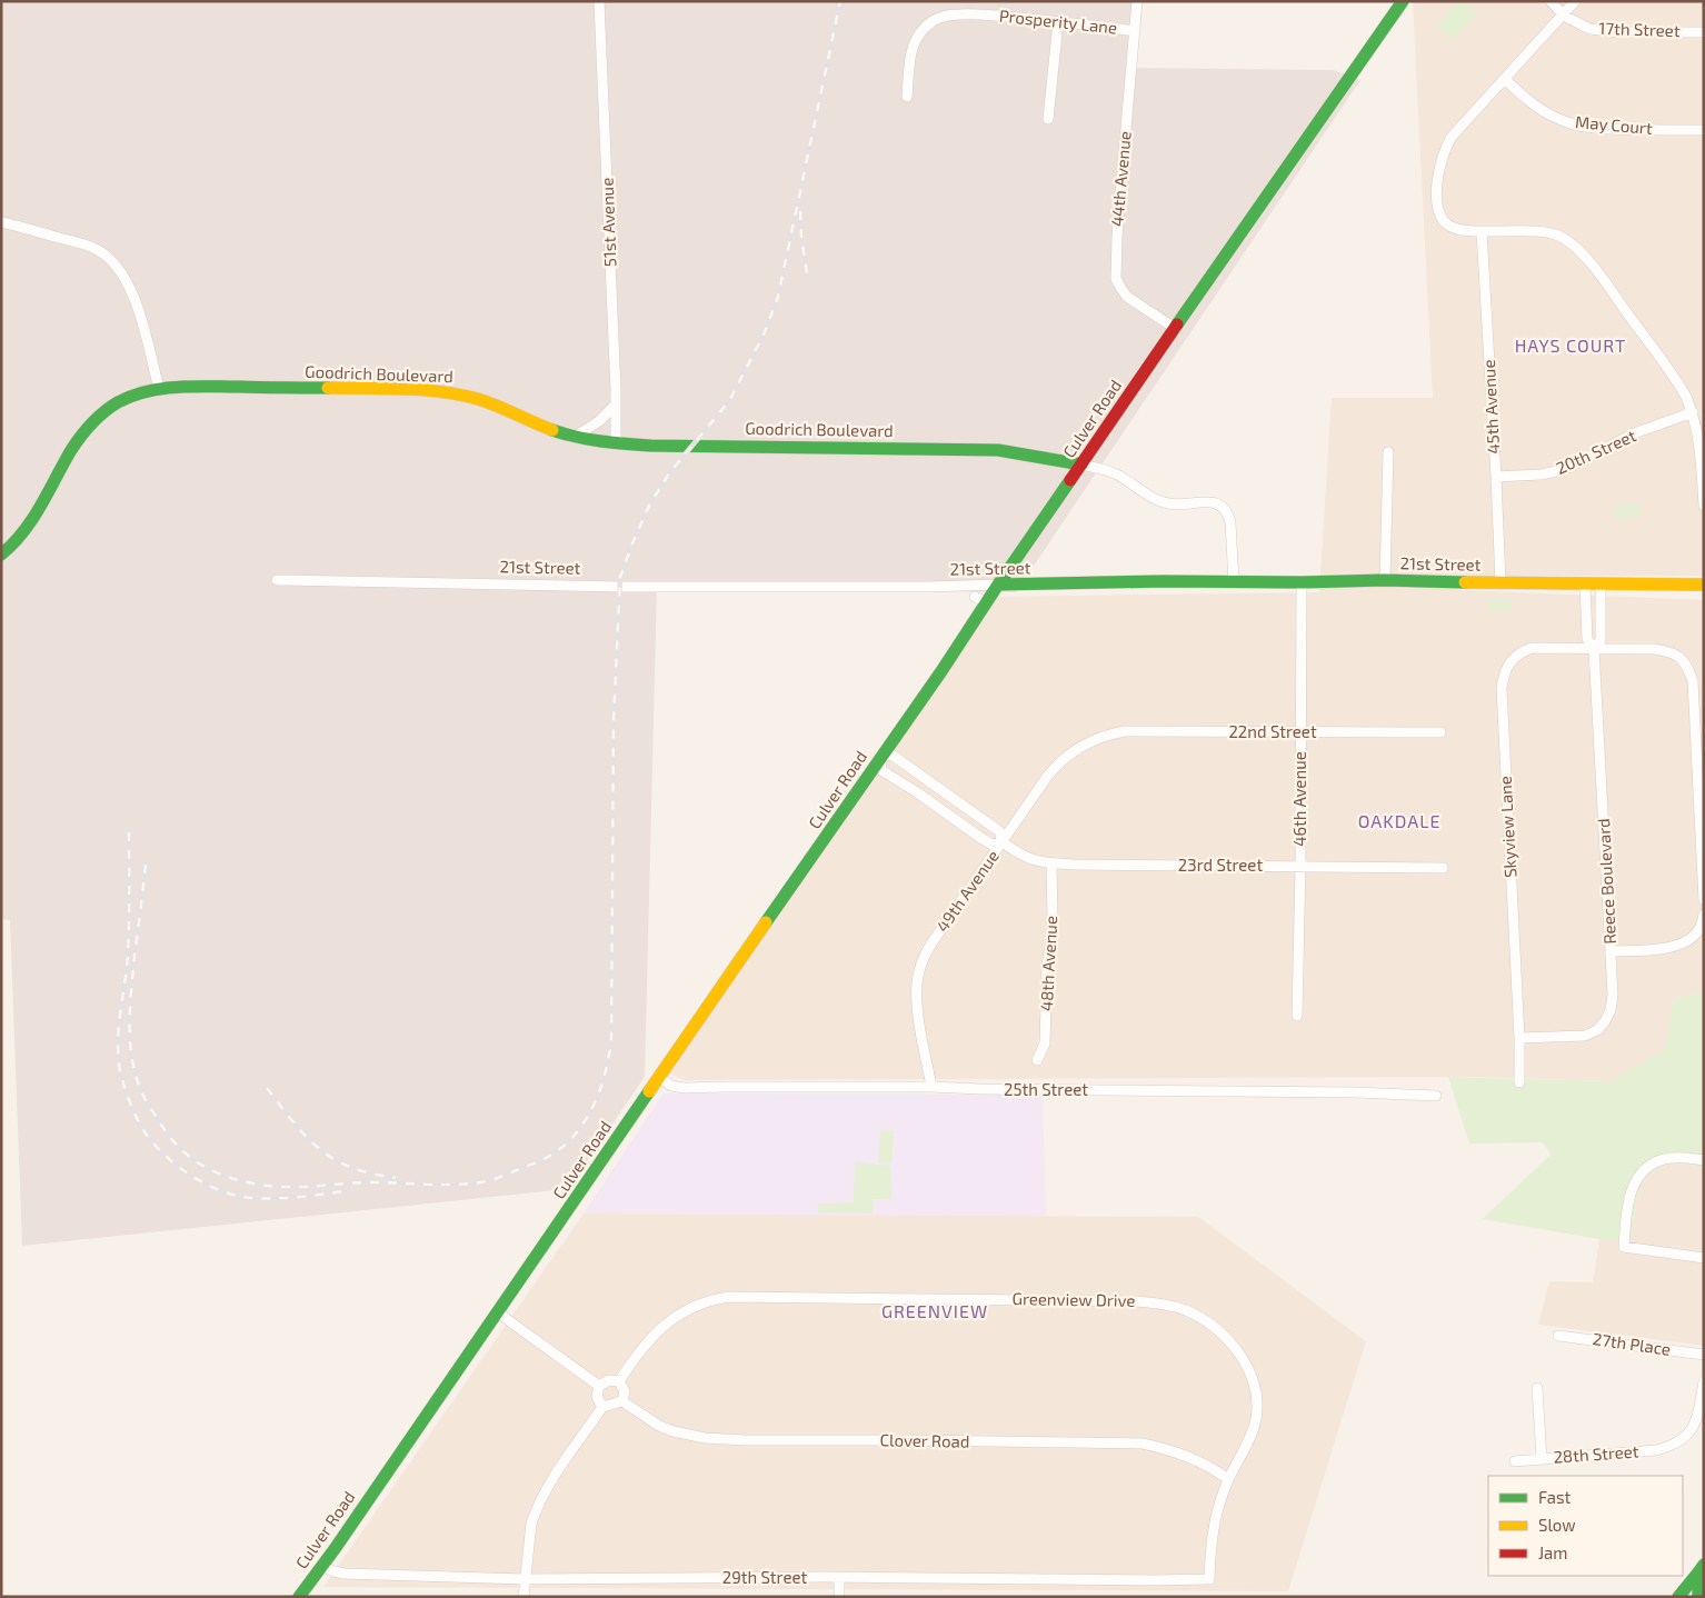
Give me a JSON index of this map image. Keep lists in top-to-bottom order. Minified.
{"streets":{"main road":["Goodrich Boulevard","Culver Road","21st Street"],"street":["Prosperity Lane","17th Street","May Court","44th Avenue","51st Avenue","45th Avenue","20th Street","22nd Street","46th Avenue","Skyview Lane","23rd Street","Reece Boulevard","49th Avenue","48th Avenue","25th Street","Greenview Drive","27th Place","Clover Road","28th Street","29th Street"]},"crossings":[["Prosperity Lane","44th Avenue"],["44th Avenue","Culver Road"],["51st Avenue","Goodrich Boulevard"],["Goodrich Boulevard","Culver Road"],["45th Avenue","20th Street"],["45th Avenue","21st Street"],["Culver Road","21st Street"],["Culver Road","23rd Street"],["Culver Road","25th Street"],["Culver Road","29th Street"],["21st Street","46th Avenue"],["21st Street","Reece Boulevard"],["22nd Street","46th Avenue"],["22nd Street","49th Avenue"],["46th Avenue","23rd Street"],["Skyview Lane","Reece Boulevard"],["23rd Street","49th Avenue"],["23rd Street","48th Avenue"],["49th Avenue","25th Street"],["Greenview Drive","Clover Road"],["Greenview Drive","29th Street"]],"districts":["HAYS COURT","OAKDALE","GREENVIEW"],"legend":["Fast","Slow","Jam"]}
